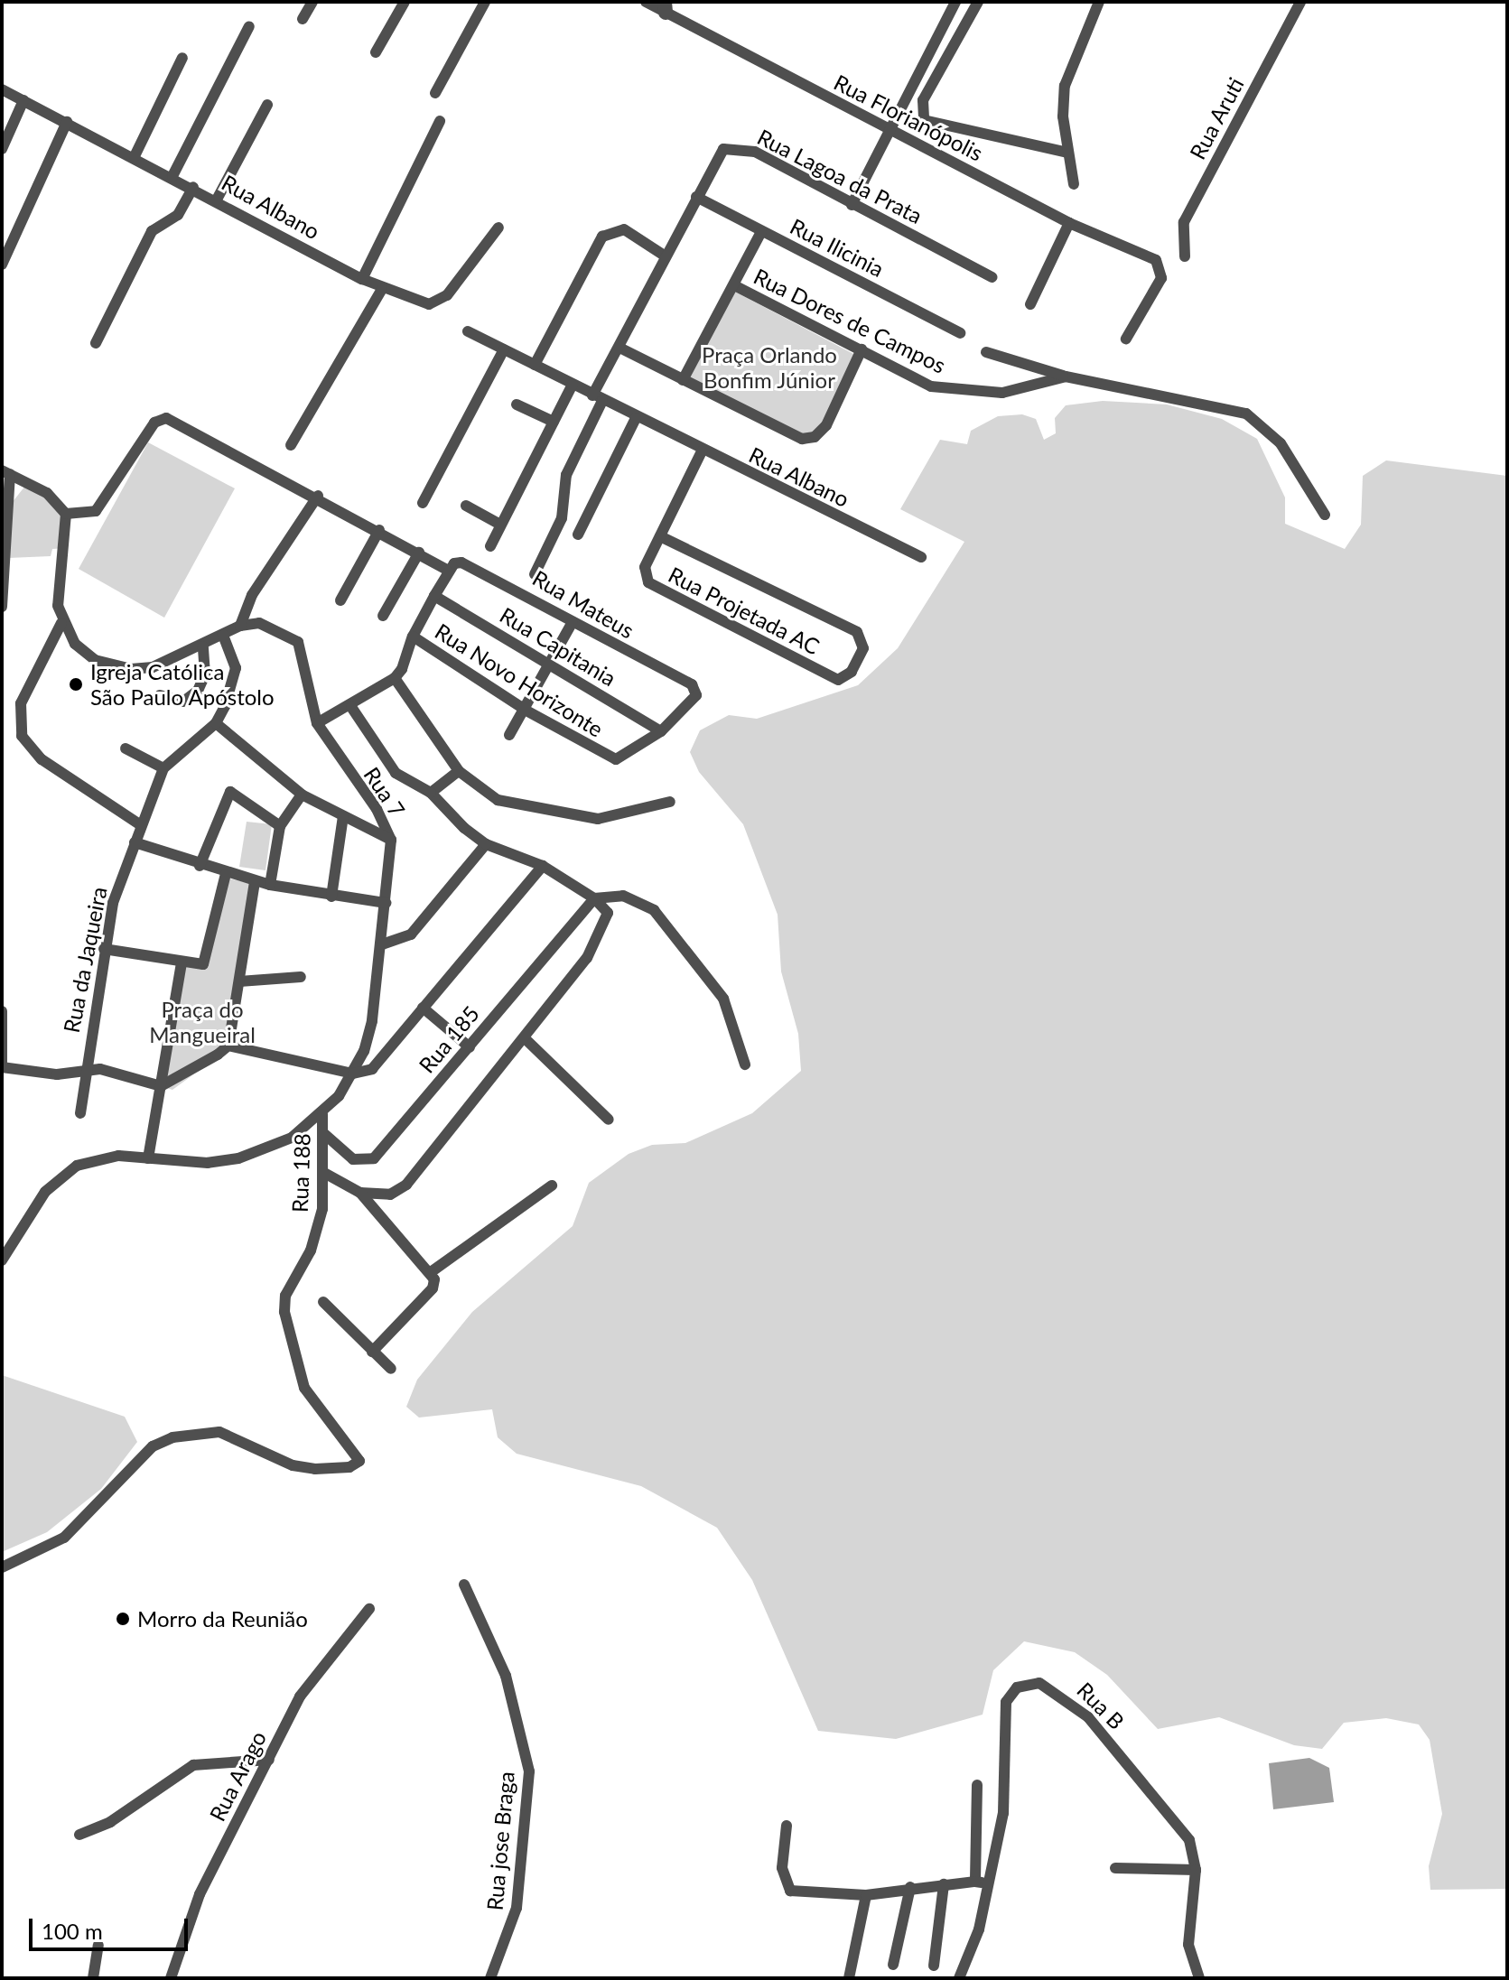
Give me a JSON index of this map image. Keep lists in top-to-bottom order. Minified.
{"streets":{"street":["Rua Florianópolis","Rua Aruti","Rua Lagoa da Prata","Rua Albano","Rua Ilicinia","Rua Dores de Campos","Rua Mateus","Rua Projetada AC","Rua Capitania","Rua Novo Horizonte","Rua 7","Rua da Jaqueira","Rua 185","Rua 188","Rua B","Rua Arago","Rua jose Braga"]},"crossings":[["Rua Lagoa da Prata","Rua Albano"],["Rua Lagoa da Prata","Rua Ilicinia"],["Rua Mateus","Rua Novo Horizonte"],["Rua Capitania","Rua Novo Horizonte"],["Rua 7","Rua 188"],["Rua 185","Rua 188"]],"parks":["Praça Orlando Bonfim Júnior","Praça do Mangueiral"],"places":["Igreja Católica São Paulo Apóstolo","Morro da Reunião"],"scale_bar":"100 m"}
